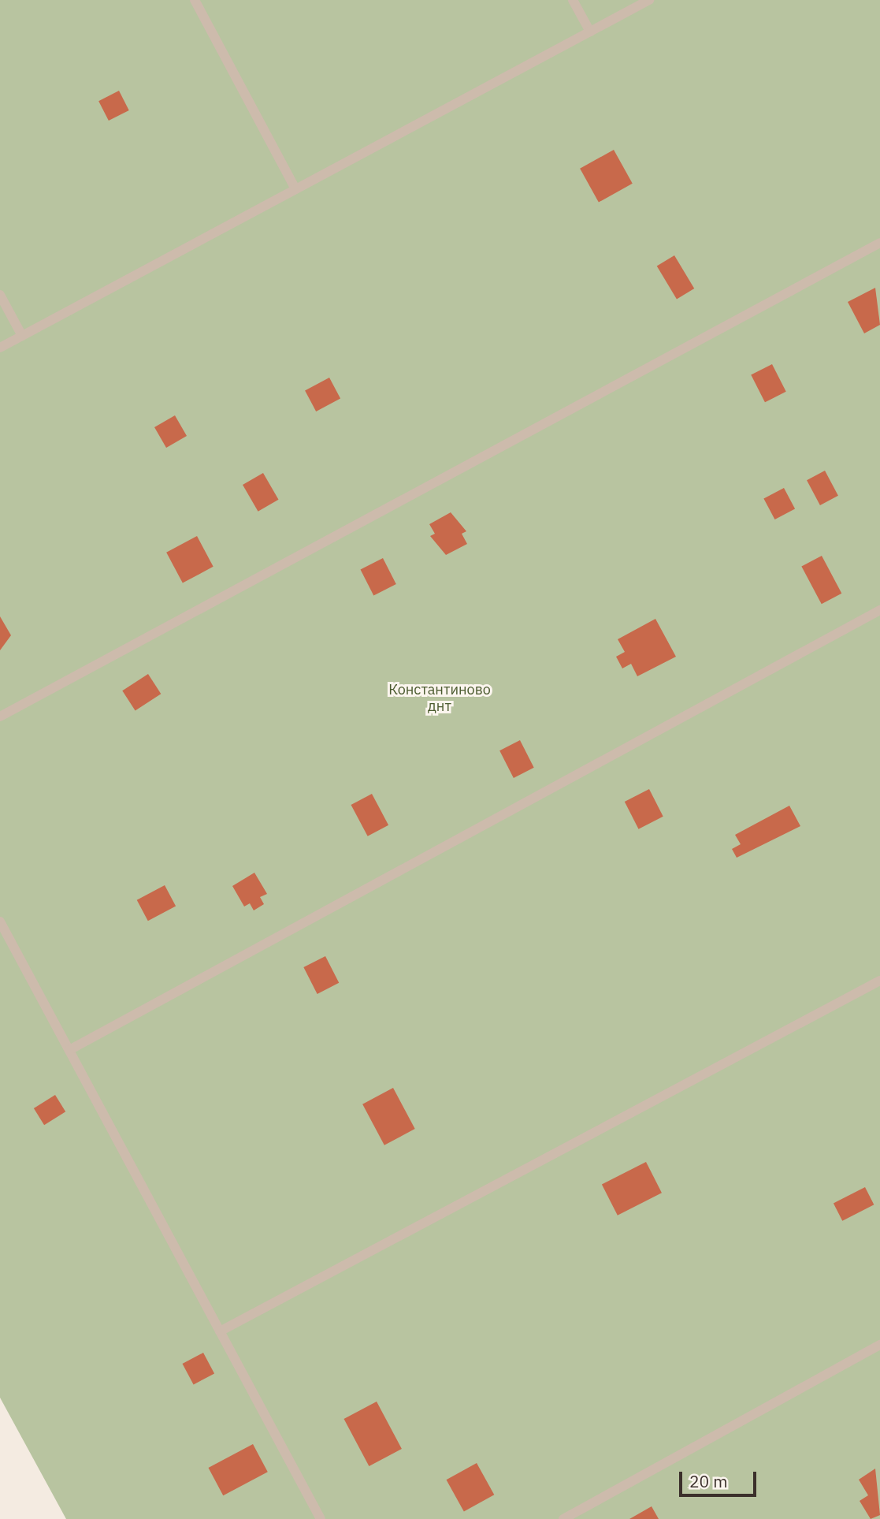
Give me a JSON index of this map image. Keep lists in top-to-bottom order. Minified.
{"parks":["Константиново днт"],"scale_bar":"20 m"}
